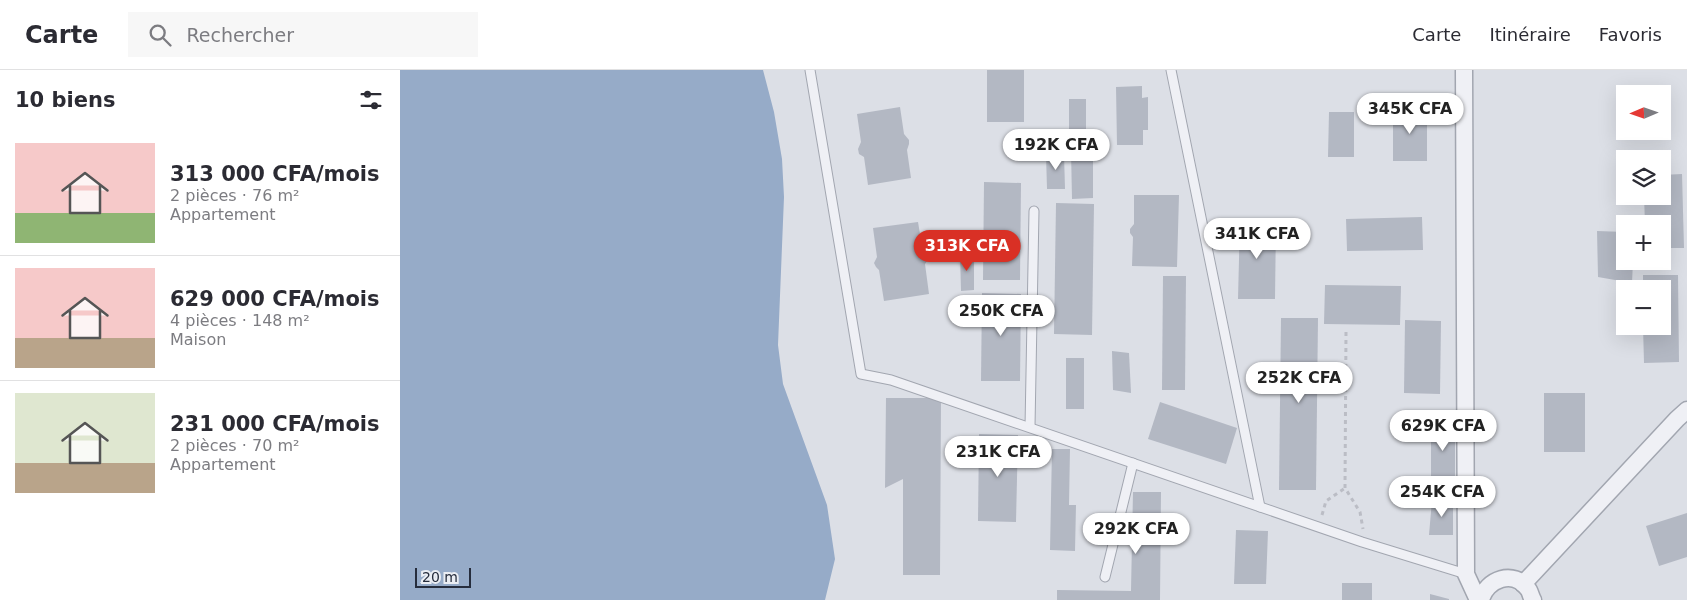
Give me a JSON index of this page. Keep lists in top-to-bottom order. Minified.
{"scale_bar":"20 m","north":"left","page":{"header":"Carte","search":"Rechercher","nav":["Carte","Itinéraire","Favoris"],"heading":"10 biens","map_buttons":["+","−"],"price":["345K CFA","192K CFA","341K CFA","313K CFA","250K CFA","252K CFA","629K CFA","231K CFA","254K CFA","292K CFA"],"list":[{"name":"313 000 CFA/mois","note":"2 pièces · 76 m² · Appartement"},{"name":"629 000 CFA/mois","note":"4 pièces · 148 m² · Maison"},{"name":"231 000 CFA/mois","note":"2 pièces · 70 m² · Appartement"}],"scale":"20 m"}}
